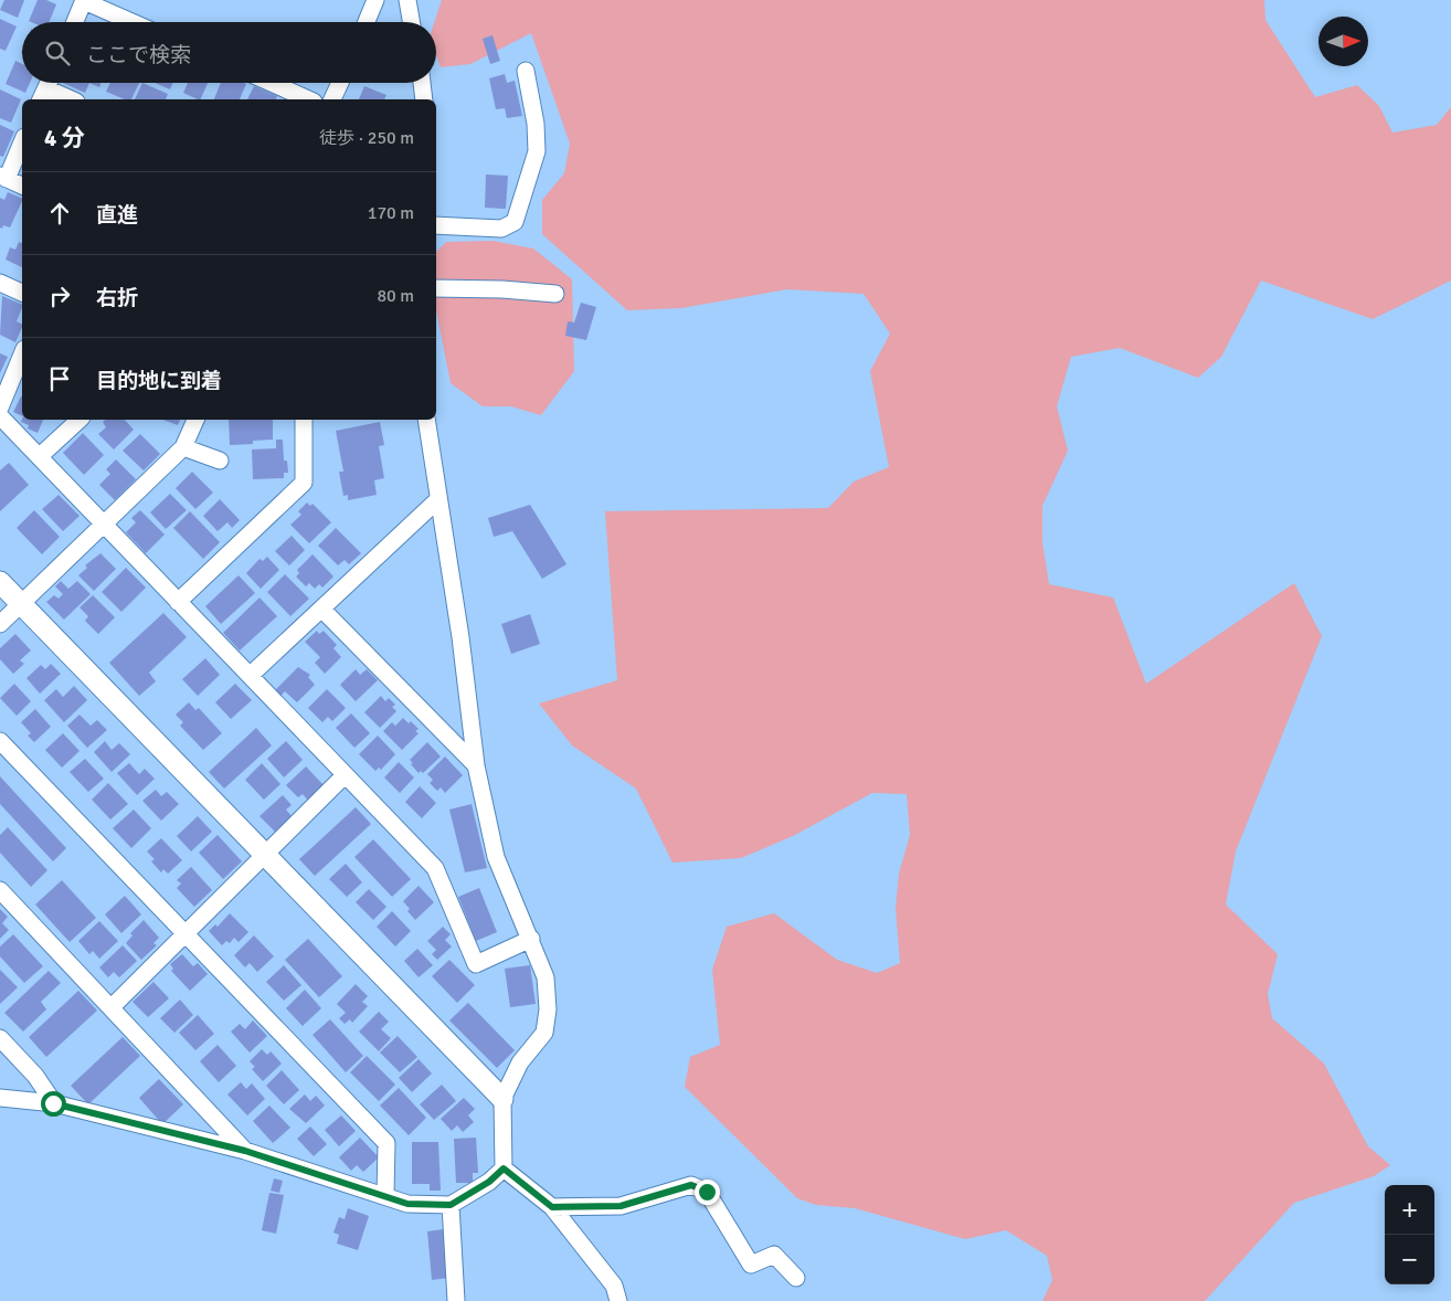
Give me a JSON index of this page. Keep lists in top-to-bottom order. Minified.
{"north":"right","page":{"search":"ここで検索","heading":["4 分","徒歩 · 250 m"],"list":[["直進","170 m"],["右折","80 m"],"目的地に到着"],"map_buttons":["+","−"]}}
